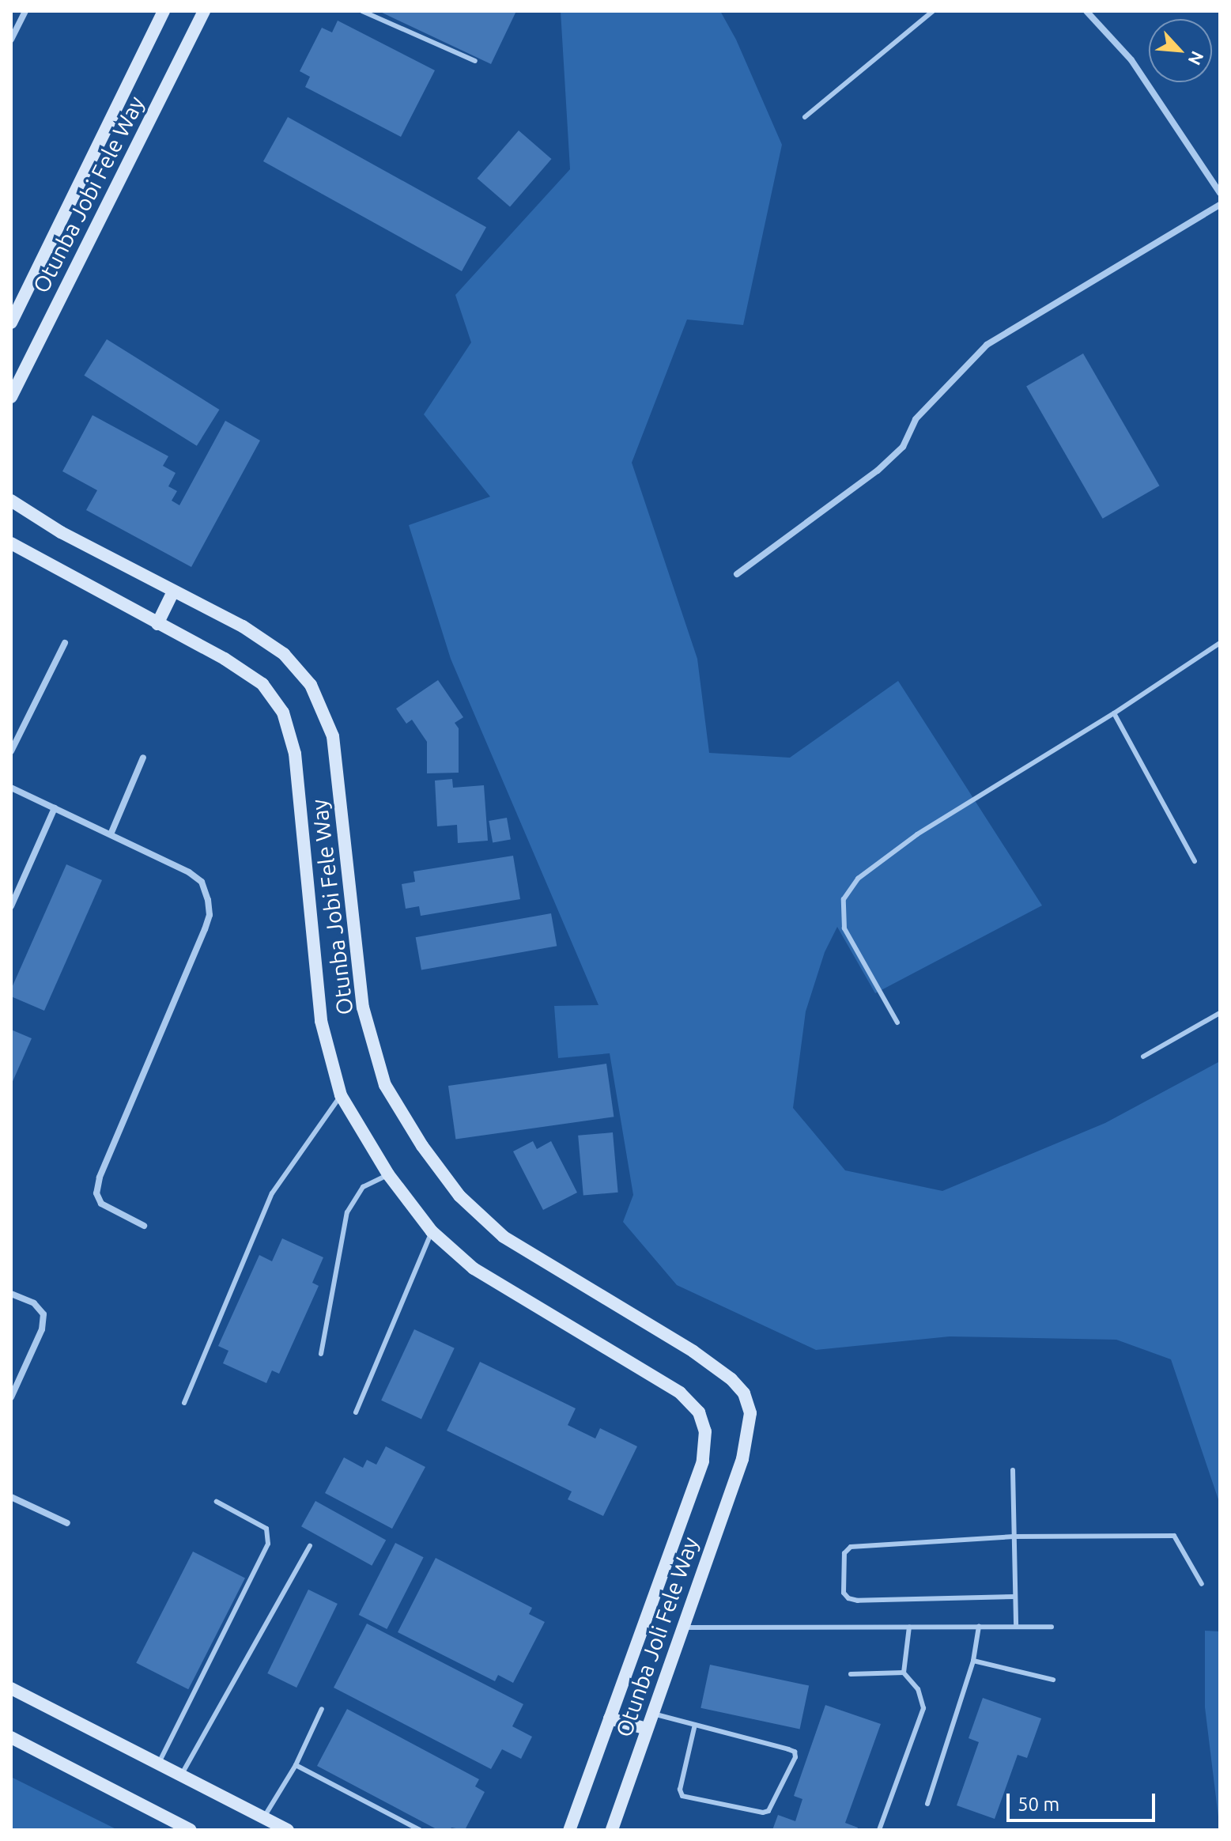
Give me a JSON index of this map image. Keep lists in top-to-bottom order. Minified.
{"streets":{"street":["Otunba Jobi Fele Way","Otunba Joli Fele Way"]},"crossings":[["Otunba Jobi Fele Way","Otunba Joli Fele Way"]],"scale_bar":"50 m","north":"bottom right"}
